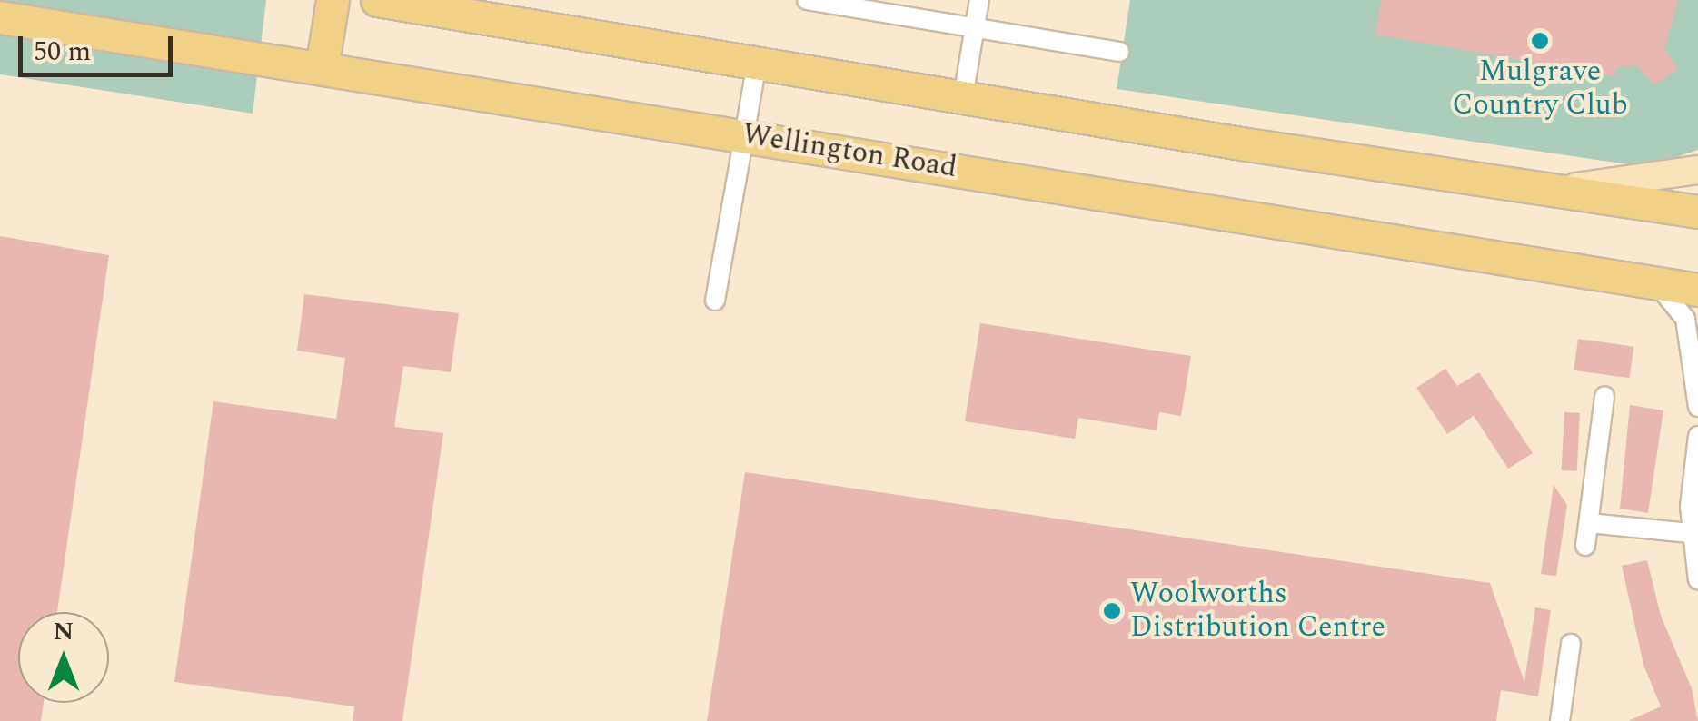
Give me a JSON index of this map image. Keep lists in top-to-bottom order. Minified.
{"streets":{"highway":["Wellington Road"]},"places":["Mulgrave Country Club","Woolworths Distribution Centre"],"scale_bar":"50 m","north":"top"}
